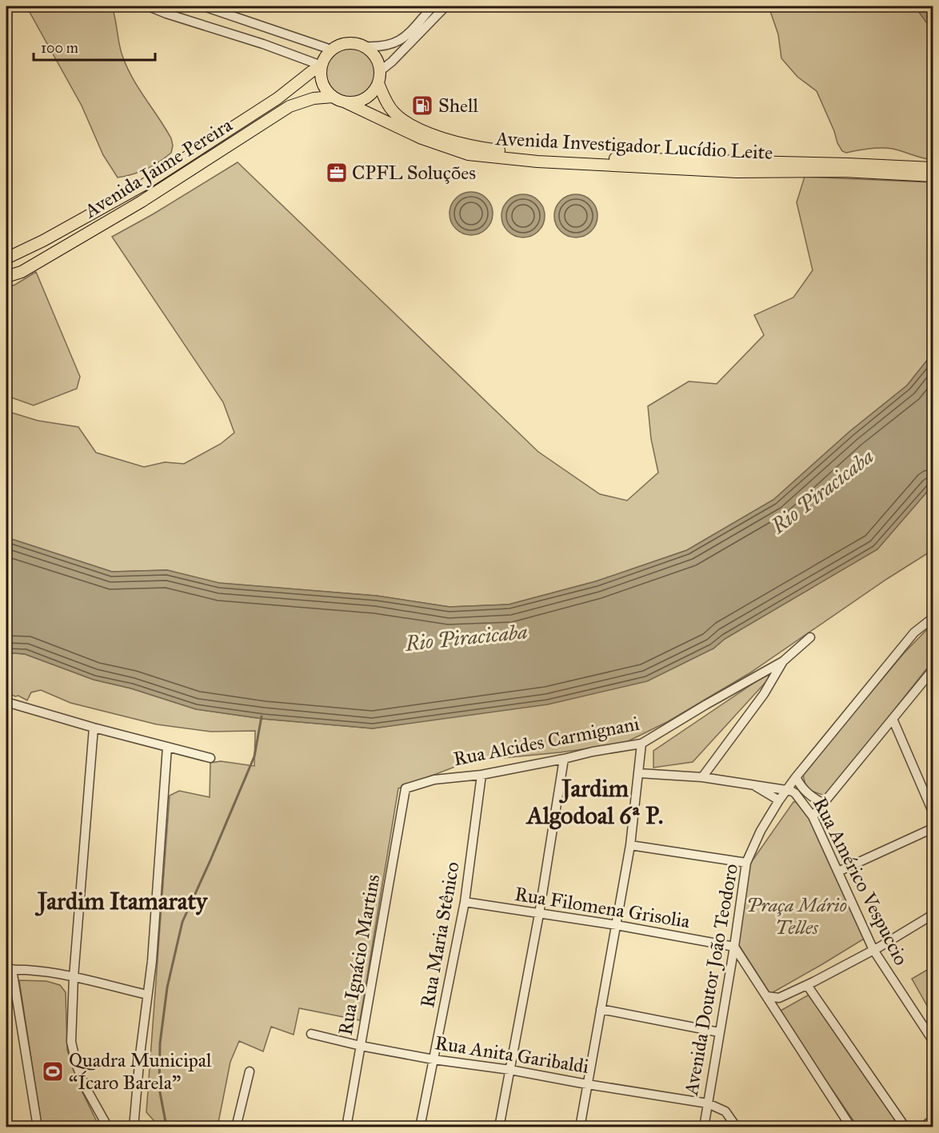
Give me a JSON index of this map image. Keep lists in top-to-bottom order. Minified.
{"streets":{"main road":["Avenida Investigador Lucídio Leite","Avenida Jaime Pereira"],"street":["Rua Alcides Carmignani","Rua Américo Vespuccio","Rua Filomena Grisolia","Rua Maria Stênico","Rua Ignácio Martins","Avenida Doutor João Teodoro","Rua Anita Garibaldi"]},"crossings":[["Avenida Investigador Lucídio Leite","Avenida Jaime Pereira"],["Rua Alcides Carmignani","Rua Maria Stênico"],["Rua Alcides Carmignani","Rua Ignácio Martins"],["Rua Américo Vespuccio","Avenida Doutor João Teodoro"],["Rua Filomena Grisolia","Rua Maria Stênico"],["Rua Filomena Grisolia","Avenida Doutor João Teodoro"],["Rua Maria Stênico","Rua Anita Garibaldi"],["Rua Ignácio Martins","Rua Anita Garibaldi"],["Avenida Doutor João Teodoro","Rua Anita Garibaldi"]],"districts":["Jardim Algodoal 6ª P.","Jardim Itamaraty"],"water":["Rio Piracicaba"],"parks":["Praça Mário Telles"],"places":{"fuel station":["Shell"],"office":["CPFL Soluções"],"sports":["Quadra Municipal “Ícaro Barela”"]},"scale_bar":"100 m"}
